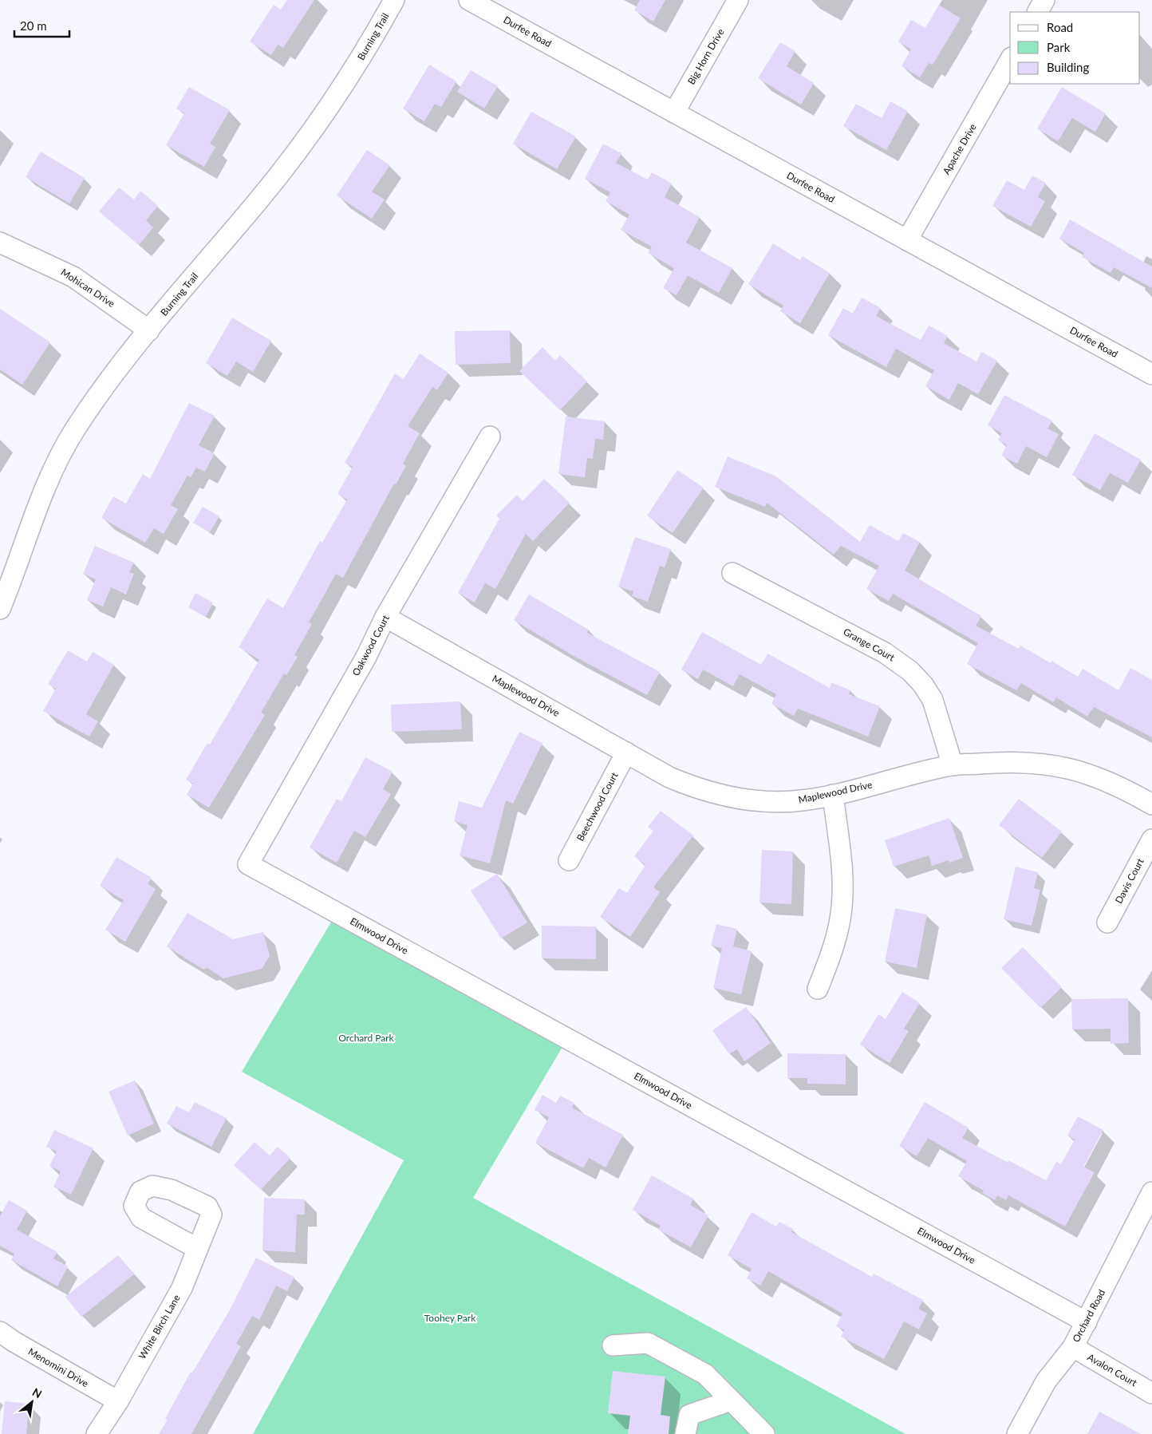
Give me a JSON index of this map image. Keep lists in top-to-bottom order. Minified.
{"streets":{"street":["Durfee Road","Burning Trail","Big Horn Drive","Apache Drive","Mohican Drive","Grange Court","Oakwood Court","Maplewood Drive","Beechwood Court","Davis Court","Elmwood Drive","Orchard Road","White Birch Lane","Menomini Drive","Avalon Court"]},"crossings":[["Durfee Road","Big Horn Drive"],["Durfee Road","Apache Drive"],["Burning Trail","Mohican Drive"],["Grange Court","Maplewood Drive"],["Oakwood Court","Maplewood Drive"],["Oakwood Court","Elmwood Drive"],["Maplewood Drive","Beechwood Court"],["Elmwood Drive","Orchard Road"],["Orchard Road","Avalon Court"],["White Birch Lane","Menomini Drive"]],"parks":["Orchard Park","Toohey Park"],"legend":["Road","Park","Building"],"scale_bar":"20 m","north":"top right"}
